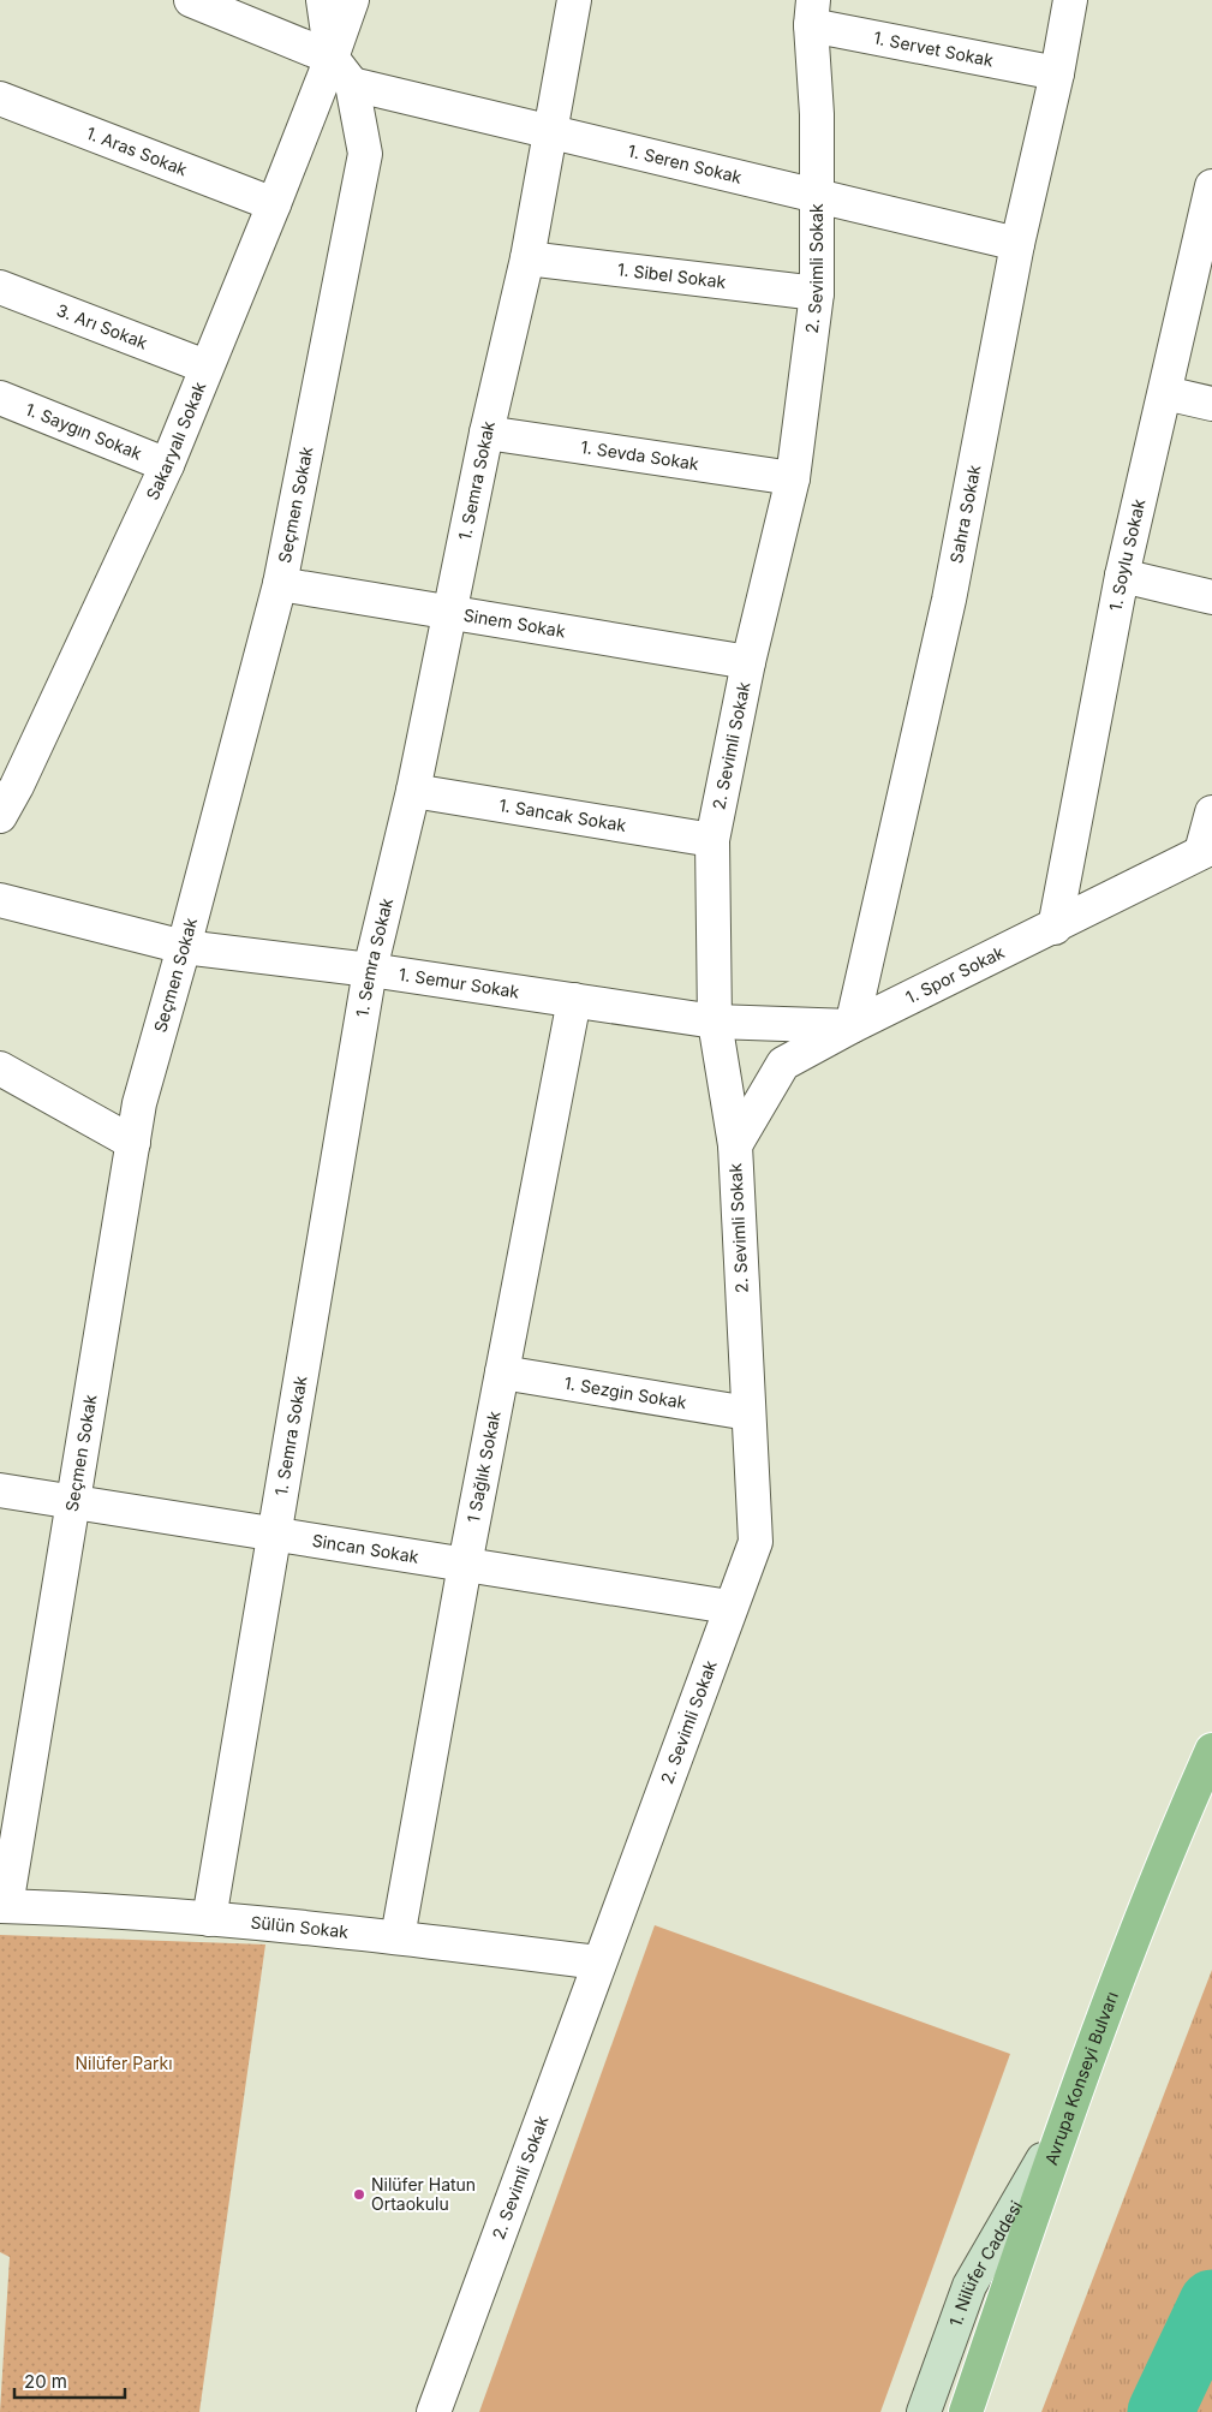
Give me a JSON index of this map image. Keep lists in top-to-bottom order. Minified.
{"streets":{"main road":["Avrupa Konseyi Bulvarı","1. Nilüfer Caddesi"],"street":["1. Servet Sokak","1. Aras Sokak","1. Seren Sokak","2. Sevimli Sokak","1. Sibel Sokak","3. Arı Sokak","1. Saygın Sokak","Sakaryalı Sokak","1. Sevda Sokak","1. Semra Sokak","Seçmen Sokak","Sahra Sokak","1. Soylu Sokak","Sinem Sokak","1. Sancak Sokak","1. Spor Sokak","1. Semur Sokak","1. Sezgin Sokak","1 Sağlık Sokak","Sincan Sokak","Sülün Sokak"]},"crossings":[["1. Servet Sokak","2. Sevimli Sokak"],["1. Servet Sokak","Sahra Sokak"],["1. Aras Sokak","Sakaryalı Sokak"],["1. Seren Sokak","2. Sevimli Sokak"],["1. Seren Sokak","1. Semra Sokak"],["1. Seren Sokak","Seçmen Sokak"],["1. Seren Sokak","Sahra Sokak"],["2. Sevimli Sokak","1. Sibel Sokak"],["2. Sevimli Sokak","1. Sevda Sokak"],["2. Sevimli Sokak","Sinem Sokak"],["2. Sevimli Sokak","1. Sancak Sokak"],["2. Sevimli Sokak","1. Spor Sokak"],["2. Sevimli Sokak","1. Semur Sokak"],["2. Sevimli Sokak","1. Sezgin Sokak"],["2. Sevimli Sokak","Sincan Sokak"],["2. Sevimli Sokak","Sülün Sokak"],["1. Sibel Sokak","1. Semra Sokak"],["3. Arı Sokak","Sakaryalı Sokak"],["1. Saygın Sokak","Sakaryalı Sokak"],["Sakaryalı Sokak","Seçmen Sokak"],["1. Sevda Sokak","1. Semra Sokak"],["1. Semra Sokak","Sinem Sokak"],["1. Semra Sokak","1. Sancak Sokak"],["1. Semra Sokak","1. Semur Sokak"],["1. Semra Sokak","Sincan Sokak"],["1. Semra Sokak","Sülün Sokak"],["Seçmen Sokak","Sinem Sokak"],["Seçmen Sokak","1. Semur Sokak"],["Seçmen Sokak","Sincan Sokak"],["Seçmen Sokak","Sülün Sokak"],["Sahra Sokak","1. Spor Sokak"],["Sahra Sokak","1. Semur Sokak"],["1. Soylu Sokak","1. Spor Sokak"],["1. Spor Sokak","1. Semur Sokak"],["1. Semur Sokak","1 Sağlık Sokak"],["1. Sezgin Sokak","1 Sağlık Sokak"],["1 Sağlık Sokak","Sincan Sokak"],["1 Sağlık Sokak","Sülün Sokak"],["Avrupa Konseyi Bulvarı","1. Nilüfer Caddesi"]],"parks":["Nilüfer Parkı"],"places":["Nilüfer Hatun Ortaokulu"],"scale_bar":"20 m"}
